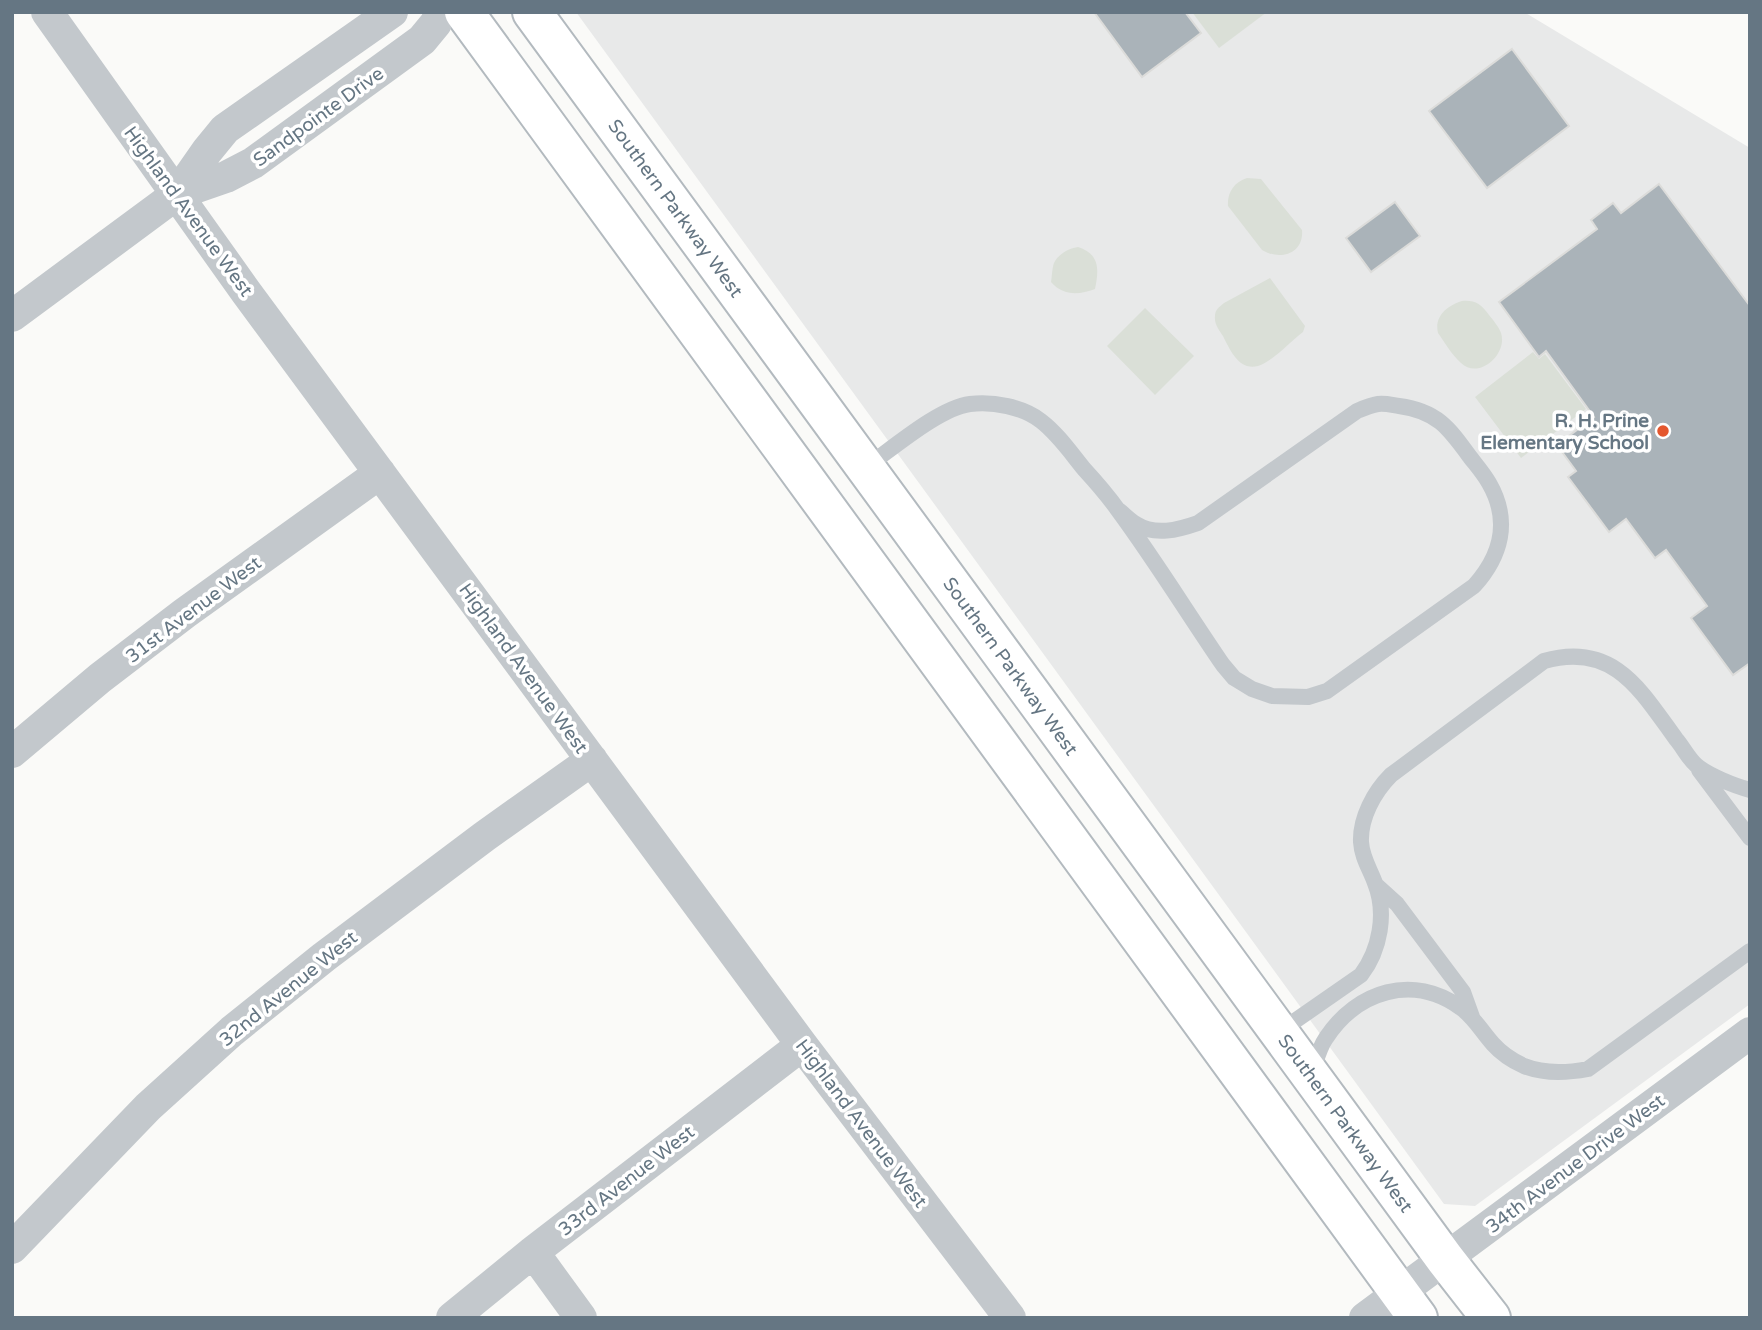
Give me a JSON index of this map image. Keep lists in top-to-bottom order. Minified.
{"streets":{"street":["Sandpointe Drive","Southern Parkway West","Highland Avenue West","31st Avenue West","32nd Avenue West","34th Avenue Drive West","33rd Avenue West"]},"crossings":[["Sandpointe Drive","Highland Avenue West"],["Southern Parkway West","34th Avenue Drive West"],["Highland Avenue West","31st Avenue West"],["Highland Avenue West","32nd Avenue West"],["Highland Avenue West","33rd Avenue West"]],"places":["R. H. Prine Elementary School"]}
